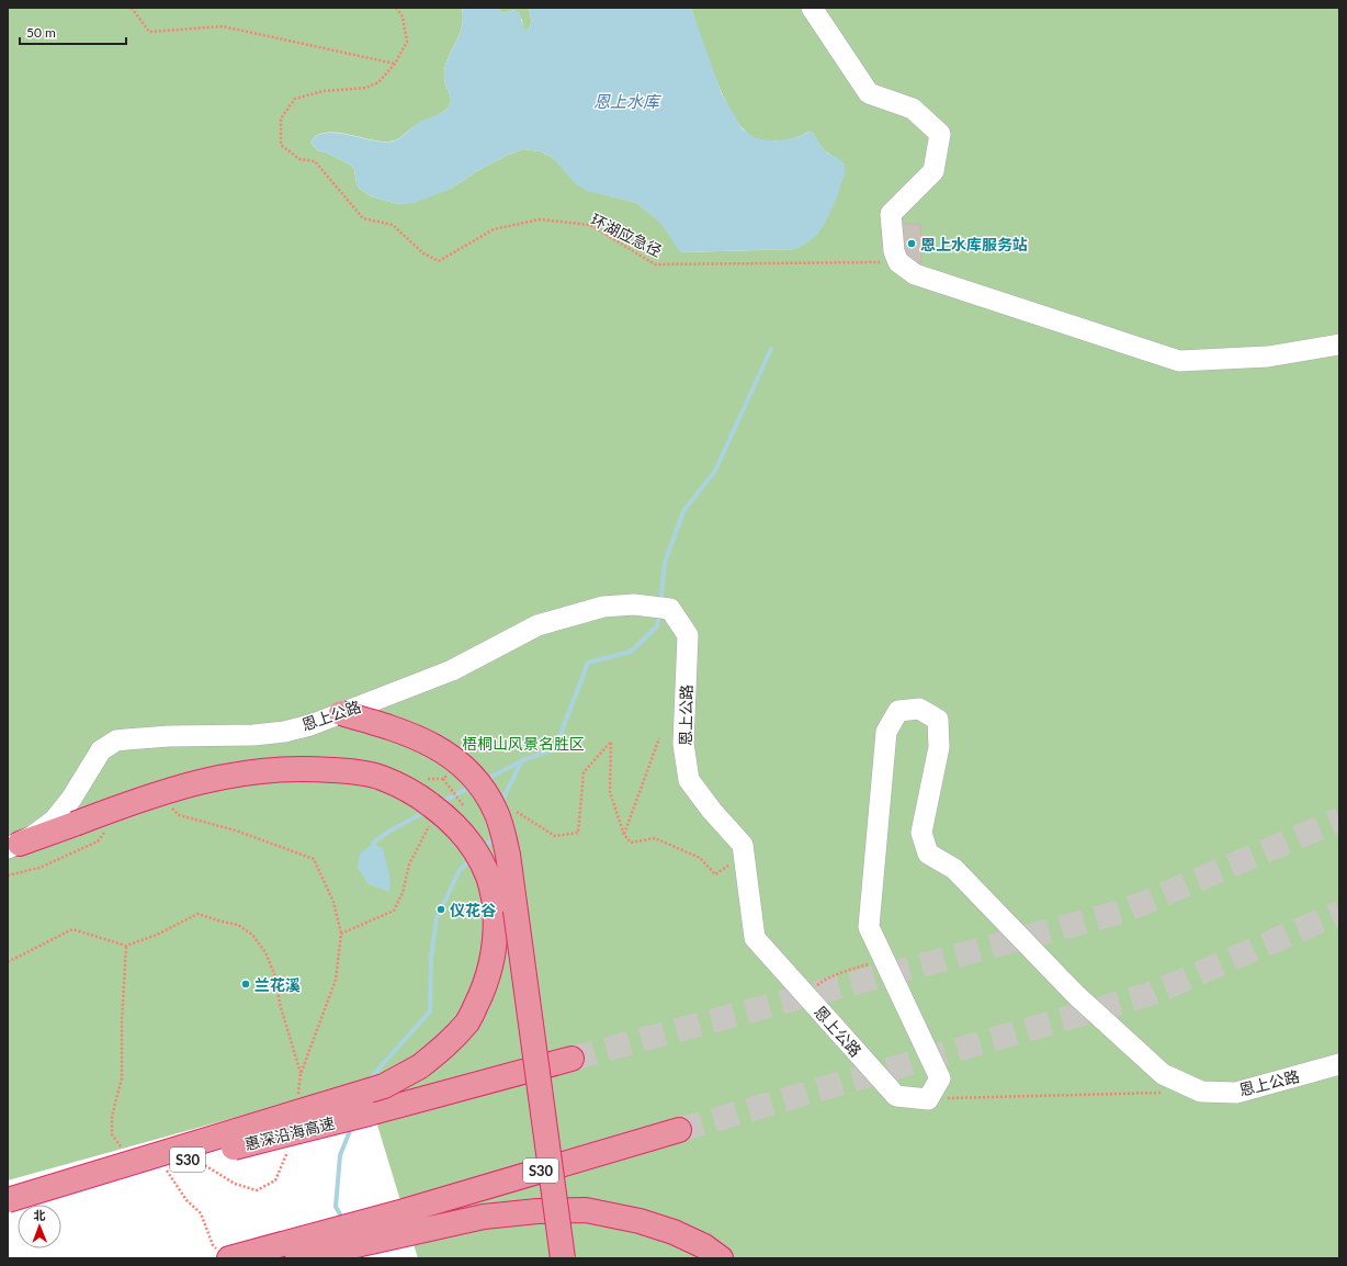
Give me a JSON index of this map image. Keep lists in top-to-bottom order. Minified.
{"streets":{"highway":["惠深沿海高速","S30"],"street":["恩上公路"],"path":["环湖应急径"]},"water":["恩上水库"],"parks":["梧桐山风景名胜区"],"places":["恩上水库服务站","仪花谷","兰花溪"],"scale_bar":"50 m","north":"top"}
